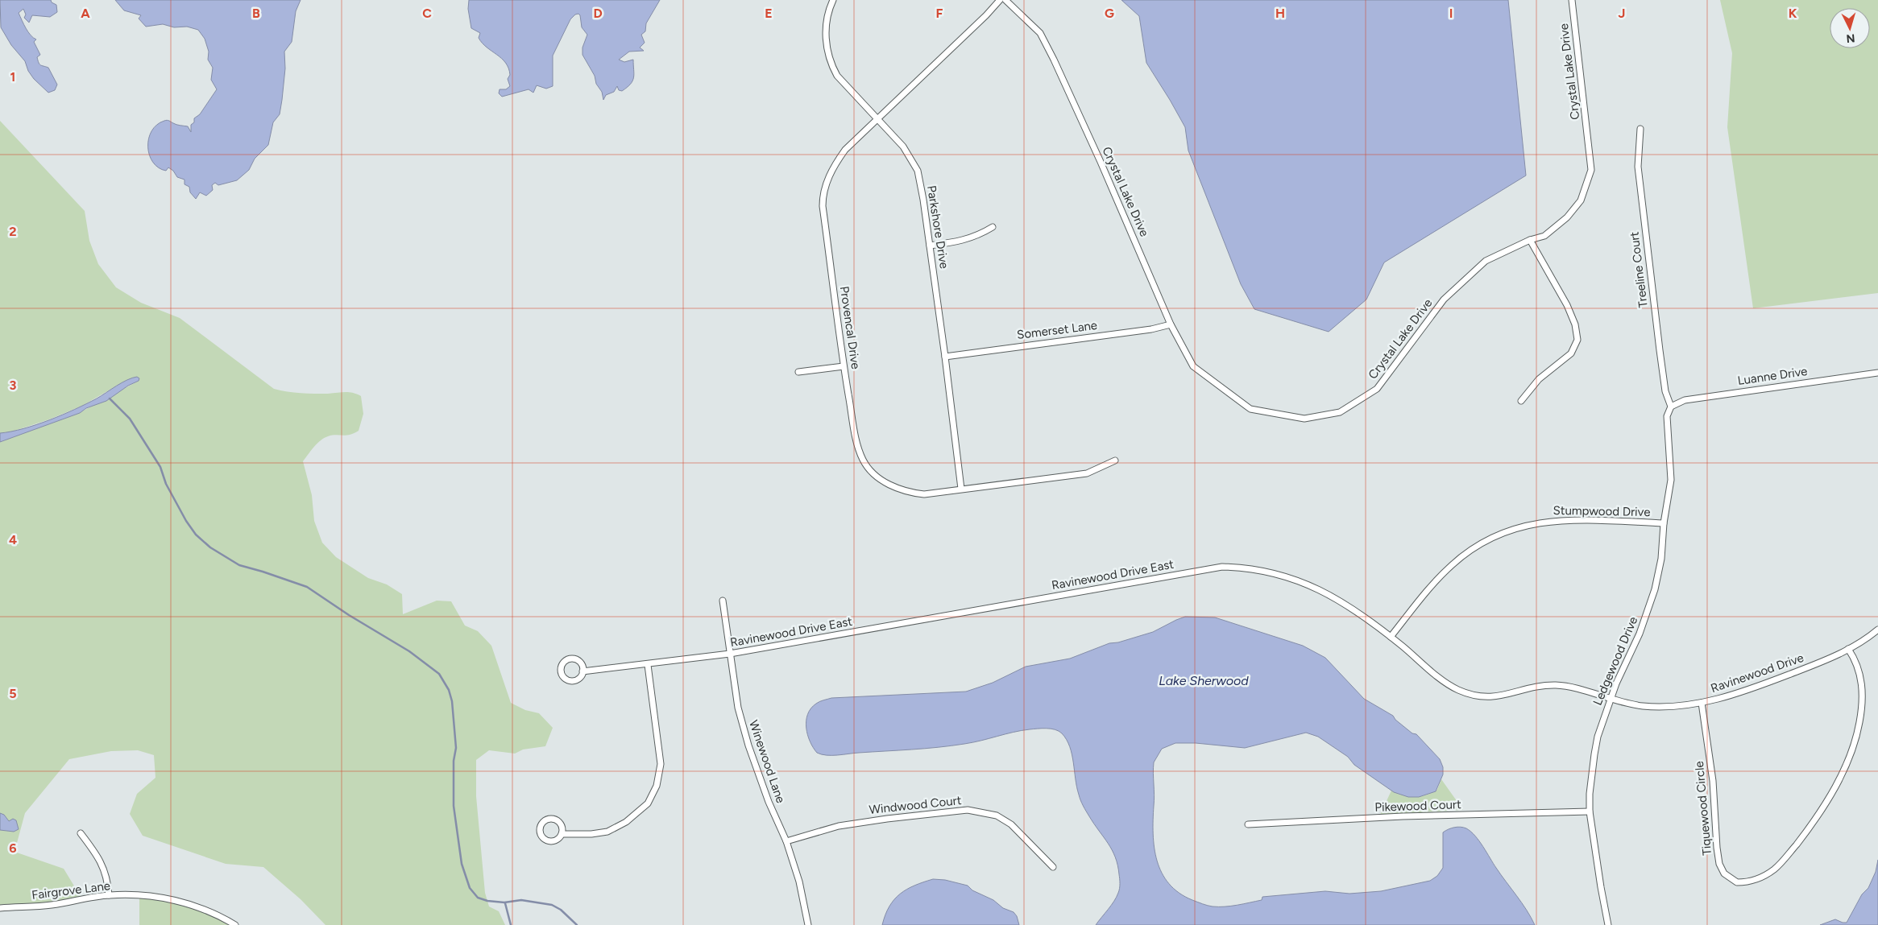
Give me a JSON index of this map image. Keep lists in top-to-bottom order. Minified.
{"streets":{"street":["Crystal Lake Drive","Parkshore Drive","Treeline Court","Provencal Drive","Somerset Lane","Luanne Drive","Stumpwood Drive","Ravinewood Drive East","Ledgewood Drive","Ravinewood Drive","Winewood Lane","Windwood Court","Pikewood Court","Tiquewood Circle","Fairgrove Lane"]},"crossings":[["Crystal Lake Drive","Somerset Lane"],["Parkshore Drive","Provencal Drive"],["Parkshore Drive","Somerset Lane"],["Treeline Court","Luanne Drive"],["Treeline Court","Ledgewood Drive"],["Luanne Drive","Ledgewood Drive"],["Stumpwood Drive","Ravinewood Drive East"],["Stumpwood Drive","Ledgewood Drive"],["Ravinewood Drive East","Ledgewood Drive"],["Ravinewood Drive East","Ravinewood Drive"],["Ravinewood Drive East","Winewood Lane"],["Ledgewood Drive","Ravinewood Drive"],["Ledgewood Drive","Pikewood Court"],["Ravinewood Drive","Tiquewood Circle"],["Winewood Lane","Windwood Court"]],"water":["Lake Sherwood"],"north":"bottom","grid":{"columns":["A","B","C","D","E","F","G","H","I","J","K"],"rows":["1","2","3","4","5","6"]}}
